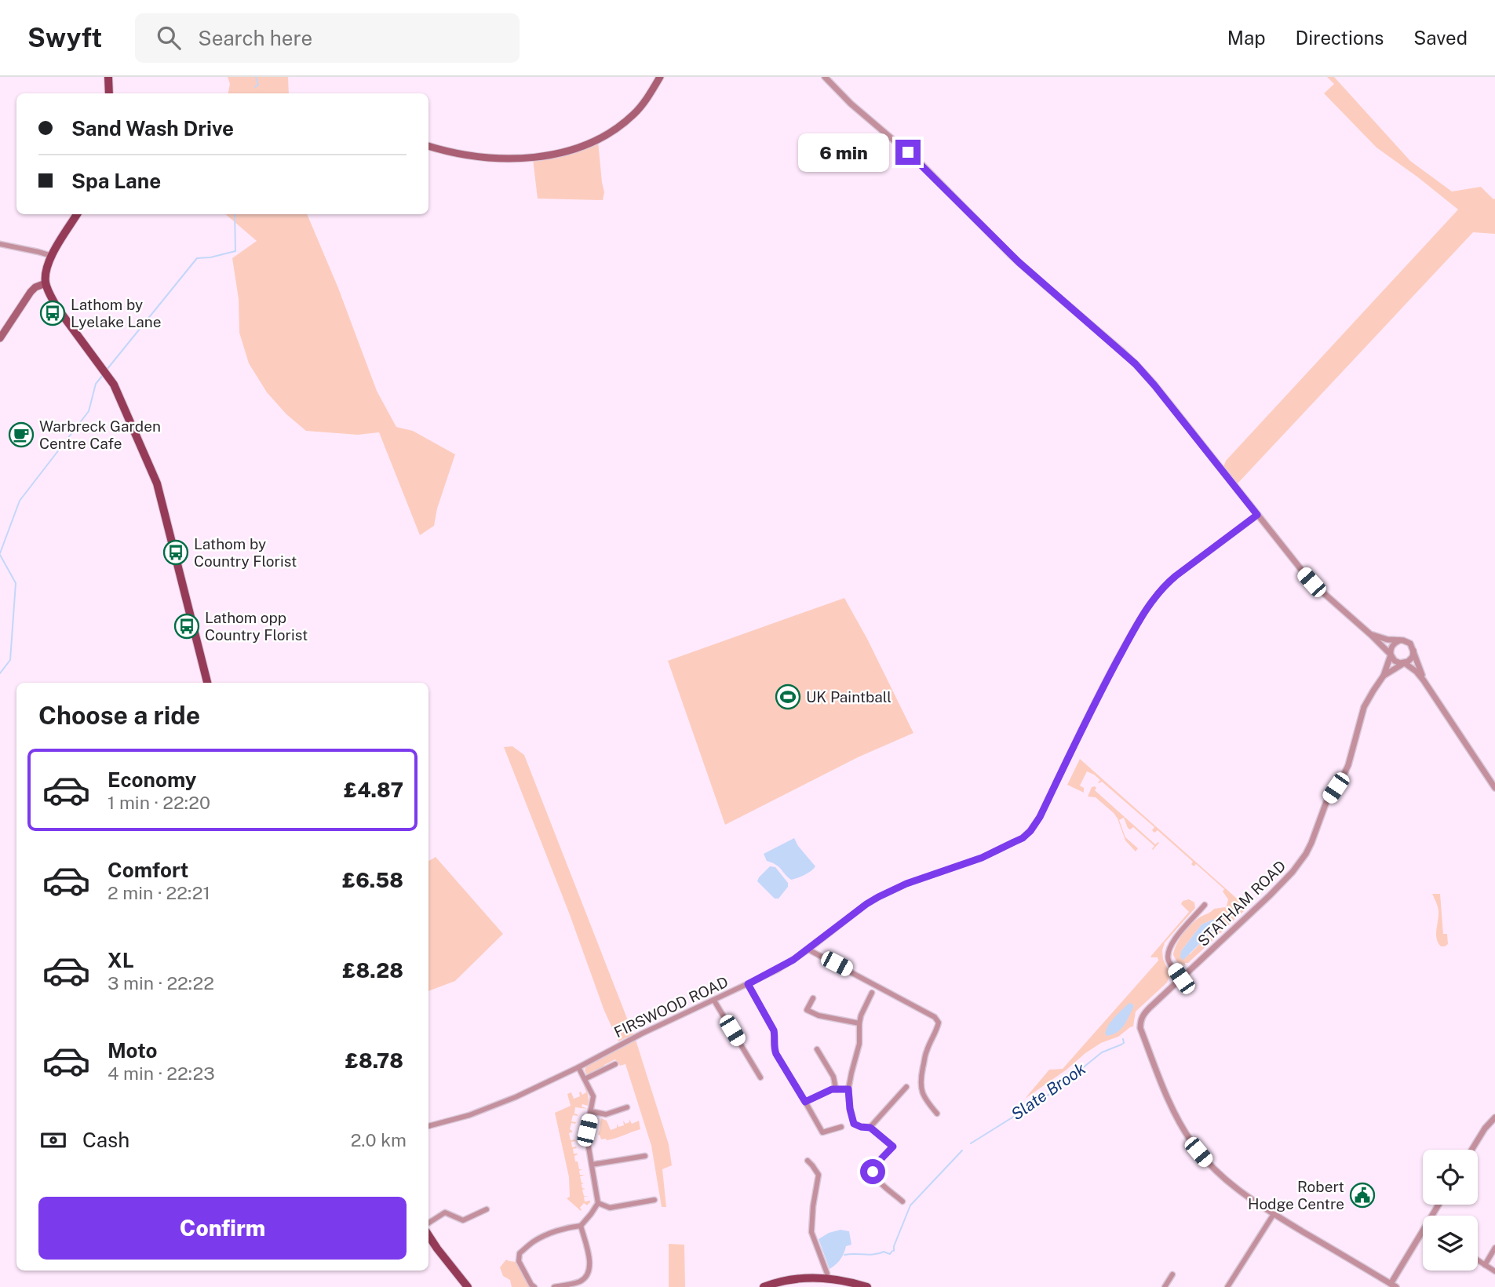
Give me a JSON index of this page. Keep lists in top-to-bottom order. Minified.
{"streets":{"street":["STATHAM ROAD","FIRSWOOD ROAD"]},"water":["Slate Brook"],"places":{"bus stop":["Lathom by Lyelake Lane","Lathom by Country Florist","Lathom opp Country Florist"],"cafe":["Warbreck Garden Centre Cafe"],"sports":["UK Paintball"],"public building":["Robert Hodge Centre"]},"page":{"header":"Swyft","search":"Search here","nav":["Map","Directions","Saved"],"banner":["Sand Wash Drive","Spa Lane"],"bubble":"6 min","heading":"Choose a ride","list":[{"name":"Economy","note":"1 min · 22:20","value":"£4.87"},{"name":"Comfort","note":"2 min · 22:21","value":"£6.58"},{"name":"XL","note":"3 min · 22:22","value":"£8.28"},{"name":"Moto","note":"4 min · 22:23","value":"£8.78"}],"pay":["Cash","2.0 km"],"buttons":"Confirm"}}
